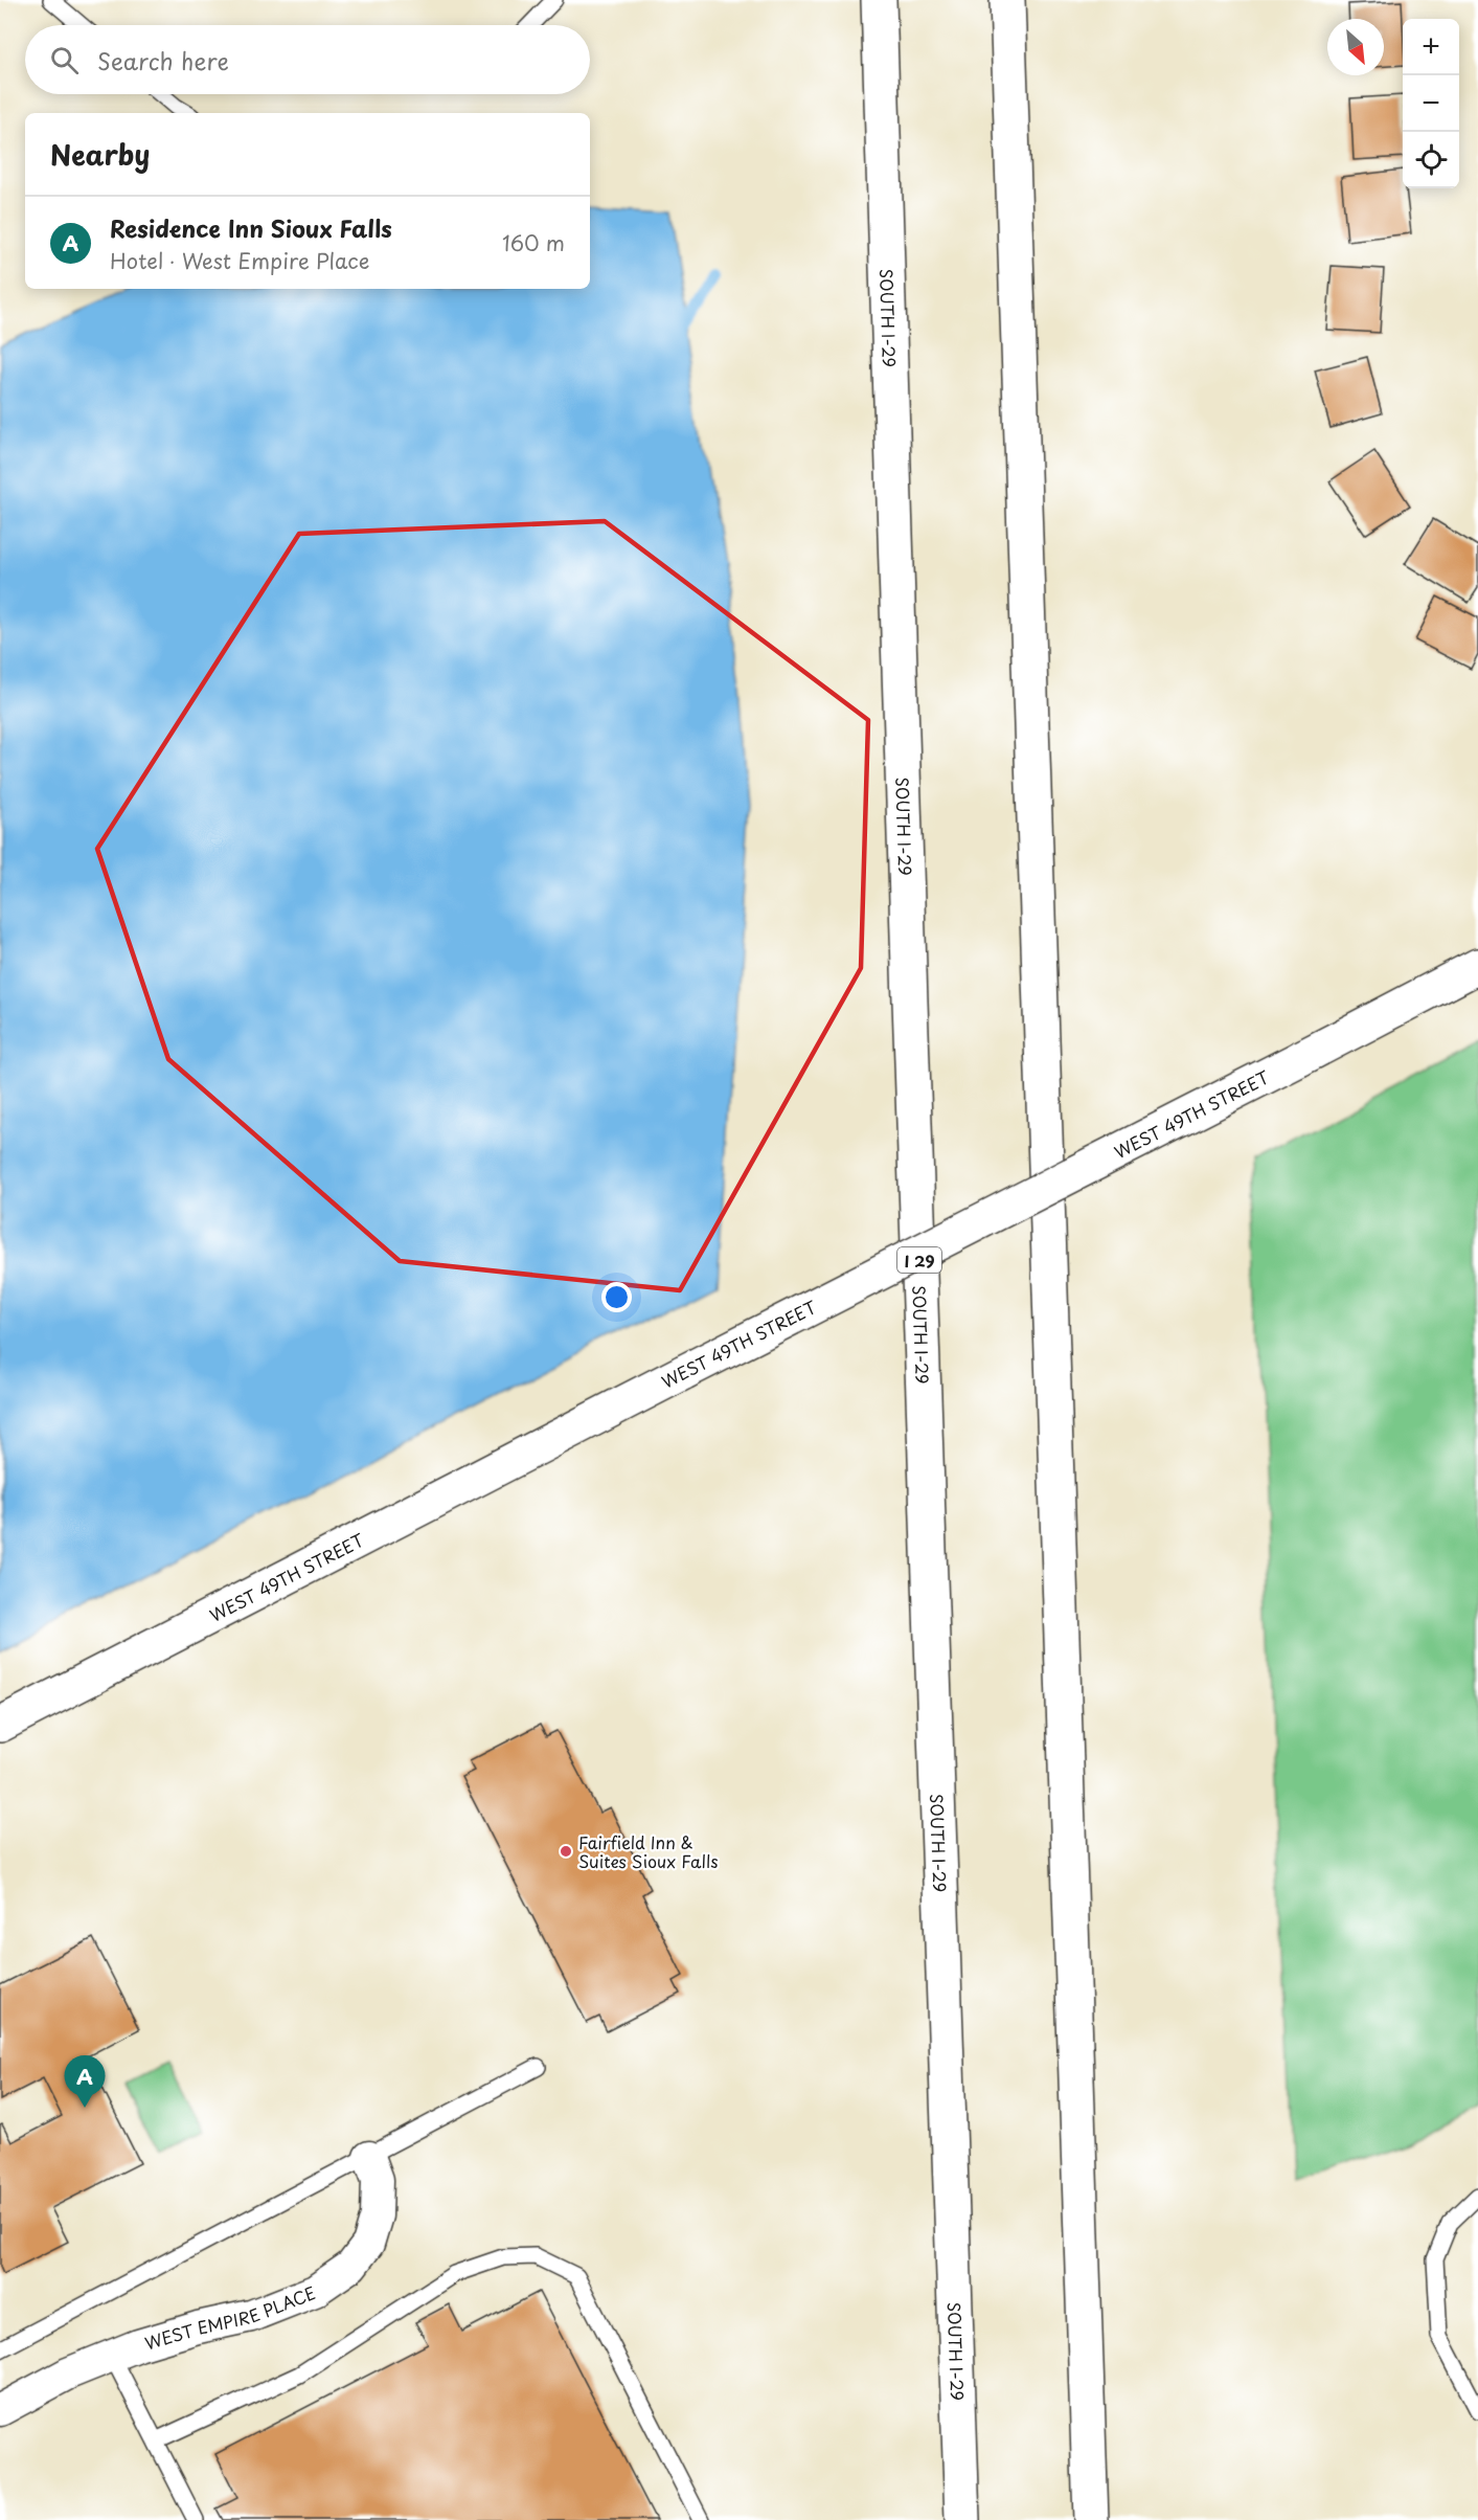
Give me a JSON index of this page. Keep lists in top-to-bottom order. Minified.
{"streets":{"main road":["SOUTH I-29","WEST 49TH STREET","I 29"],"street":["WEST EMPIRE PLACE"]},"places":["Fairfield Inn & Suites Sioux Falls"],"north":"bottom right","page":{"map_buttons":["+","−"],"search":"Search here","heading":"Nearby","list":[{"mark":"A","name":"Residence Inn Sioux Falls","note":"Hotel · West Empire Place","value":"160 m"}],"pins":"A"}}
